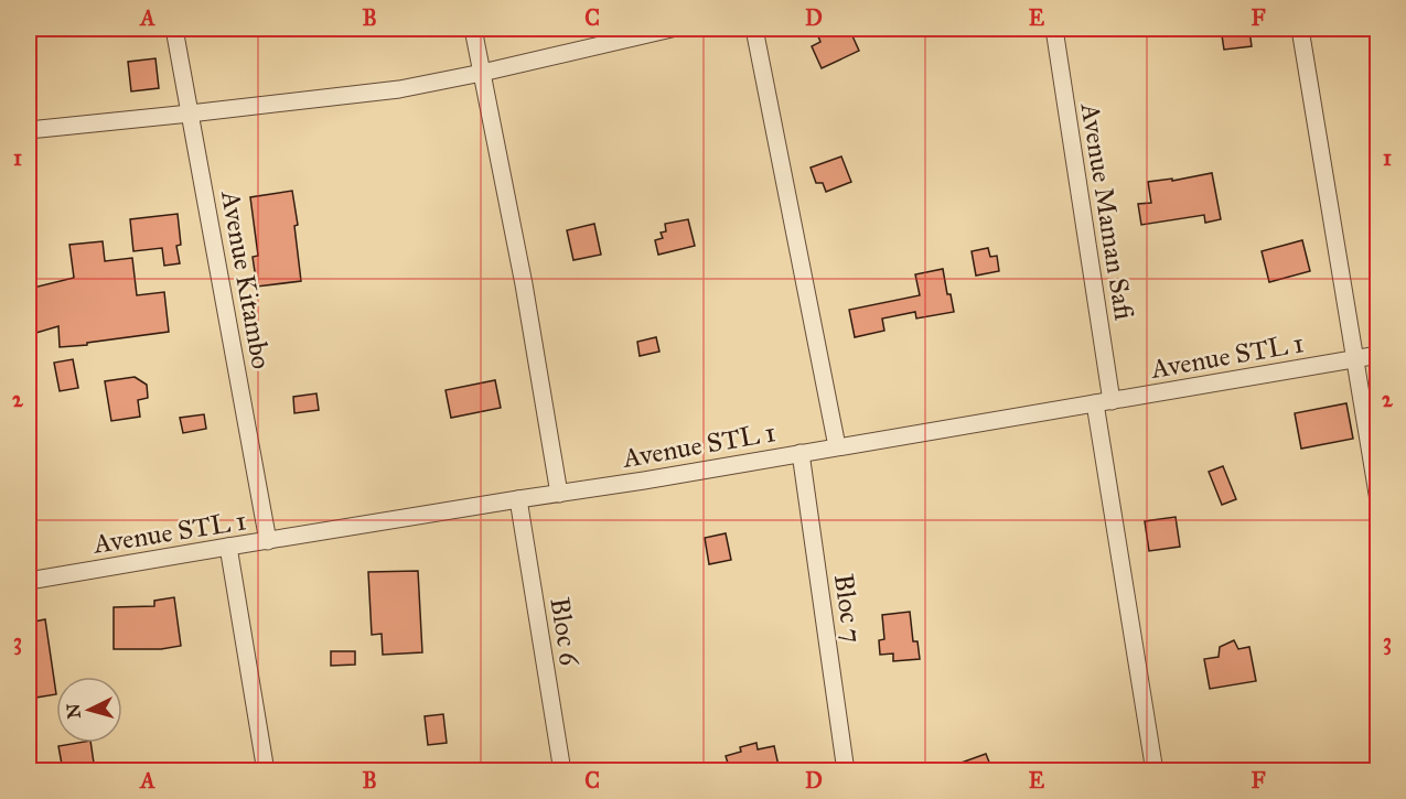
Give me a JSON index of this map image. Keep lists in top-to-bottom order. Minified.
{"streets":{"street":["Avenue Maman Safi","Avenue Kitambo","Avenue STL 1","Bloc 7","Bloc 6"]},"crossings":[["Avenue Maman Safi","Avenue STL 1"],["Avenue Kitambo","Avenue STL 1"],["Avenue STL 1","Bloc 7"],["Avenue STL 1","Bloc 6"]],"north":"left","grid":{"columns":["A","B","C","D","E","F"],"rows":["1","2","3"]}}
